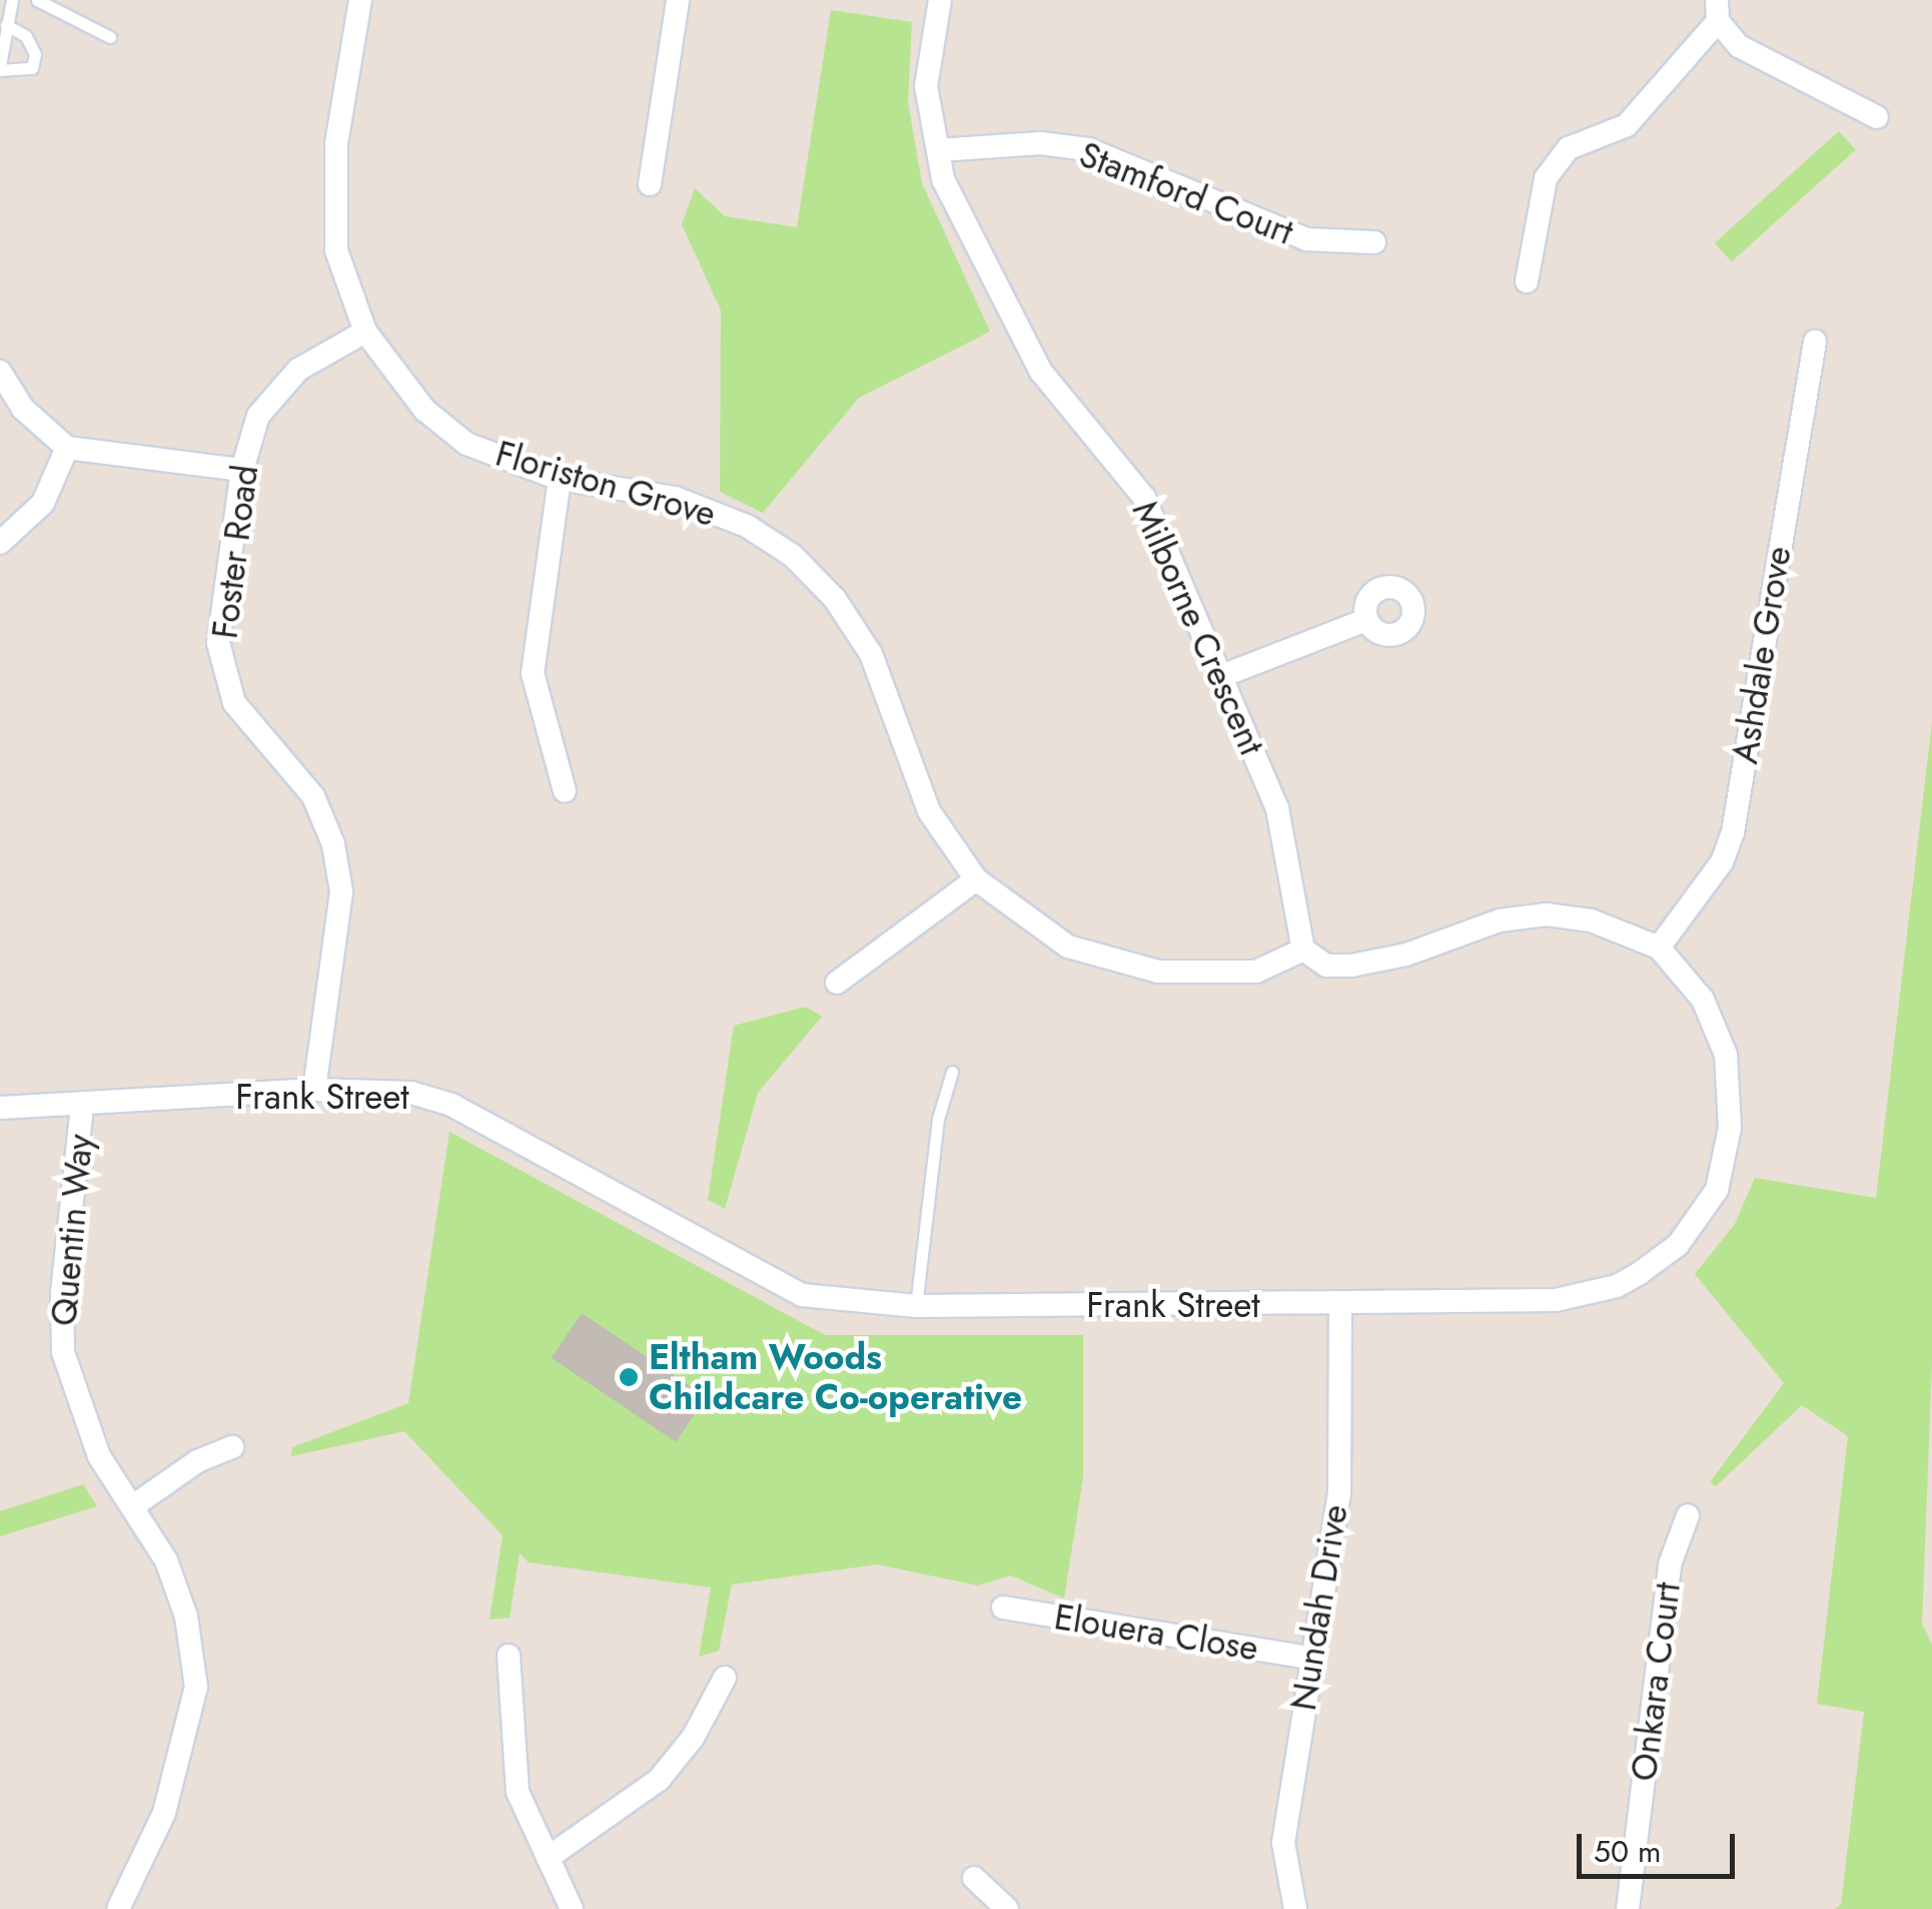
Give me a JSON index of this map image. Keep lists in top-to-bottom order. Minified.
{"streets":{"street":["Stamford Court","Floriston Grove","Foster Road","Milborne Crescent","Ashdale Grove","Frank Street","Quentin Way","Nundah Drive","Elouera Close","Onkara Court"]},"crossings":[["Stamford Court","Milborne Crescent"],["Floriston Grove","Foster Road"],["Floriston Grove","Milborne Crescent"],["Floriston Grove","Frank Street"],["Foster Road","Frank Street"],["Milborne Crescent","Frank Street"],["Ashdale Grove","Frank Street"],["Frank Street","Quentin Way"],["Frank Street","Nundah Drive"],["Nundah Drive","Elouera Close"]],"places":["Eltham Woods Childcare Co-operative"],"scale_bar":"50 m"}
